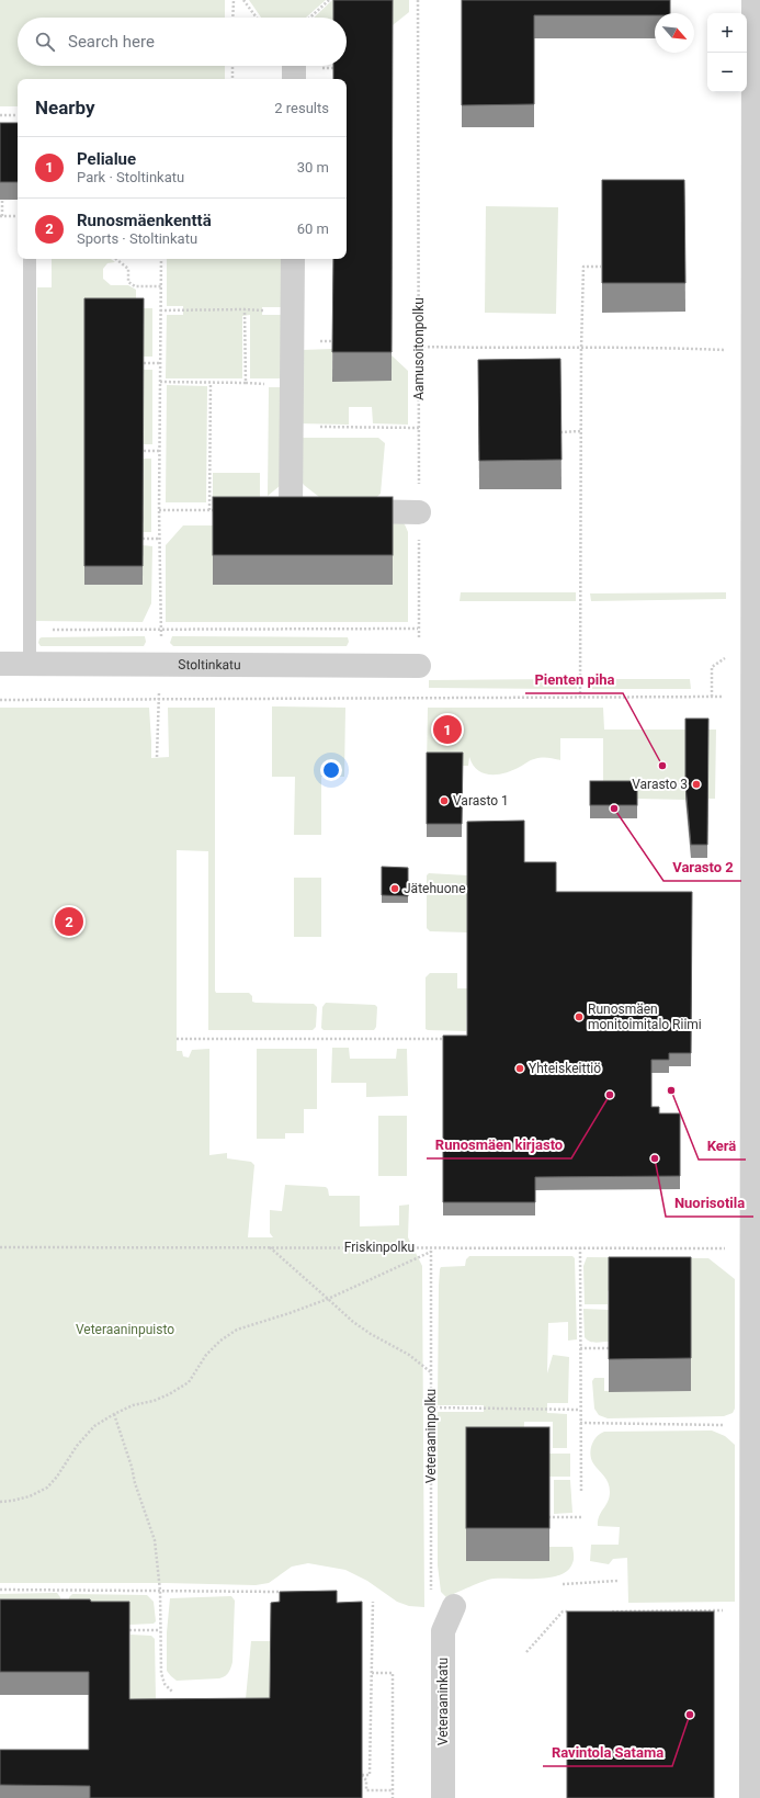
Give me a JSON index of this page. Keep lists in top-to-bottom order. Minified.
{"streets":{"street":["Stoltinkatu","Veteraaninkatu"],"path":["Aamusoitonpolku","Friskinpolku","Veteraaninpolku"]},"crossings":[["Aamusoitonpolku","Stoltinkatu"],["Friskinpolku","Veteraaninpolku"]],"parks":["Veteraaninpuisto"],"places":["Pienten piha","Varasto 3","Varasto 1","Varasto 2","Jätehuone","Runosmäen monitoimitalo Riimi","Yhteiskeittiö","Kerä","Runosmäen kirjasto","Nuorisotila","Ravintola Satama"],"north":"bottom right","page":{"map_buttons":["+","−"],"search":"Search here","heading":["Nearby","2 results"],"list":[{"mark":"1","name":"Pelialue","note":"Park · Stoltinkatu","value":"30 m"},{"mark":"2","name":"Runosmäenkenttä","note":"Sports · Stoltinkatu","value":"60 m"}],"pins":["1","2"]}}
